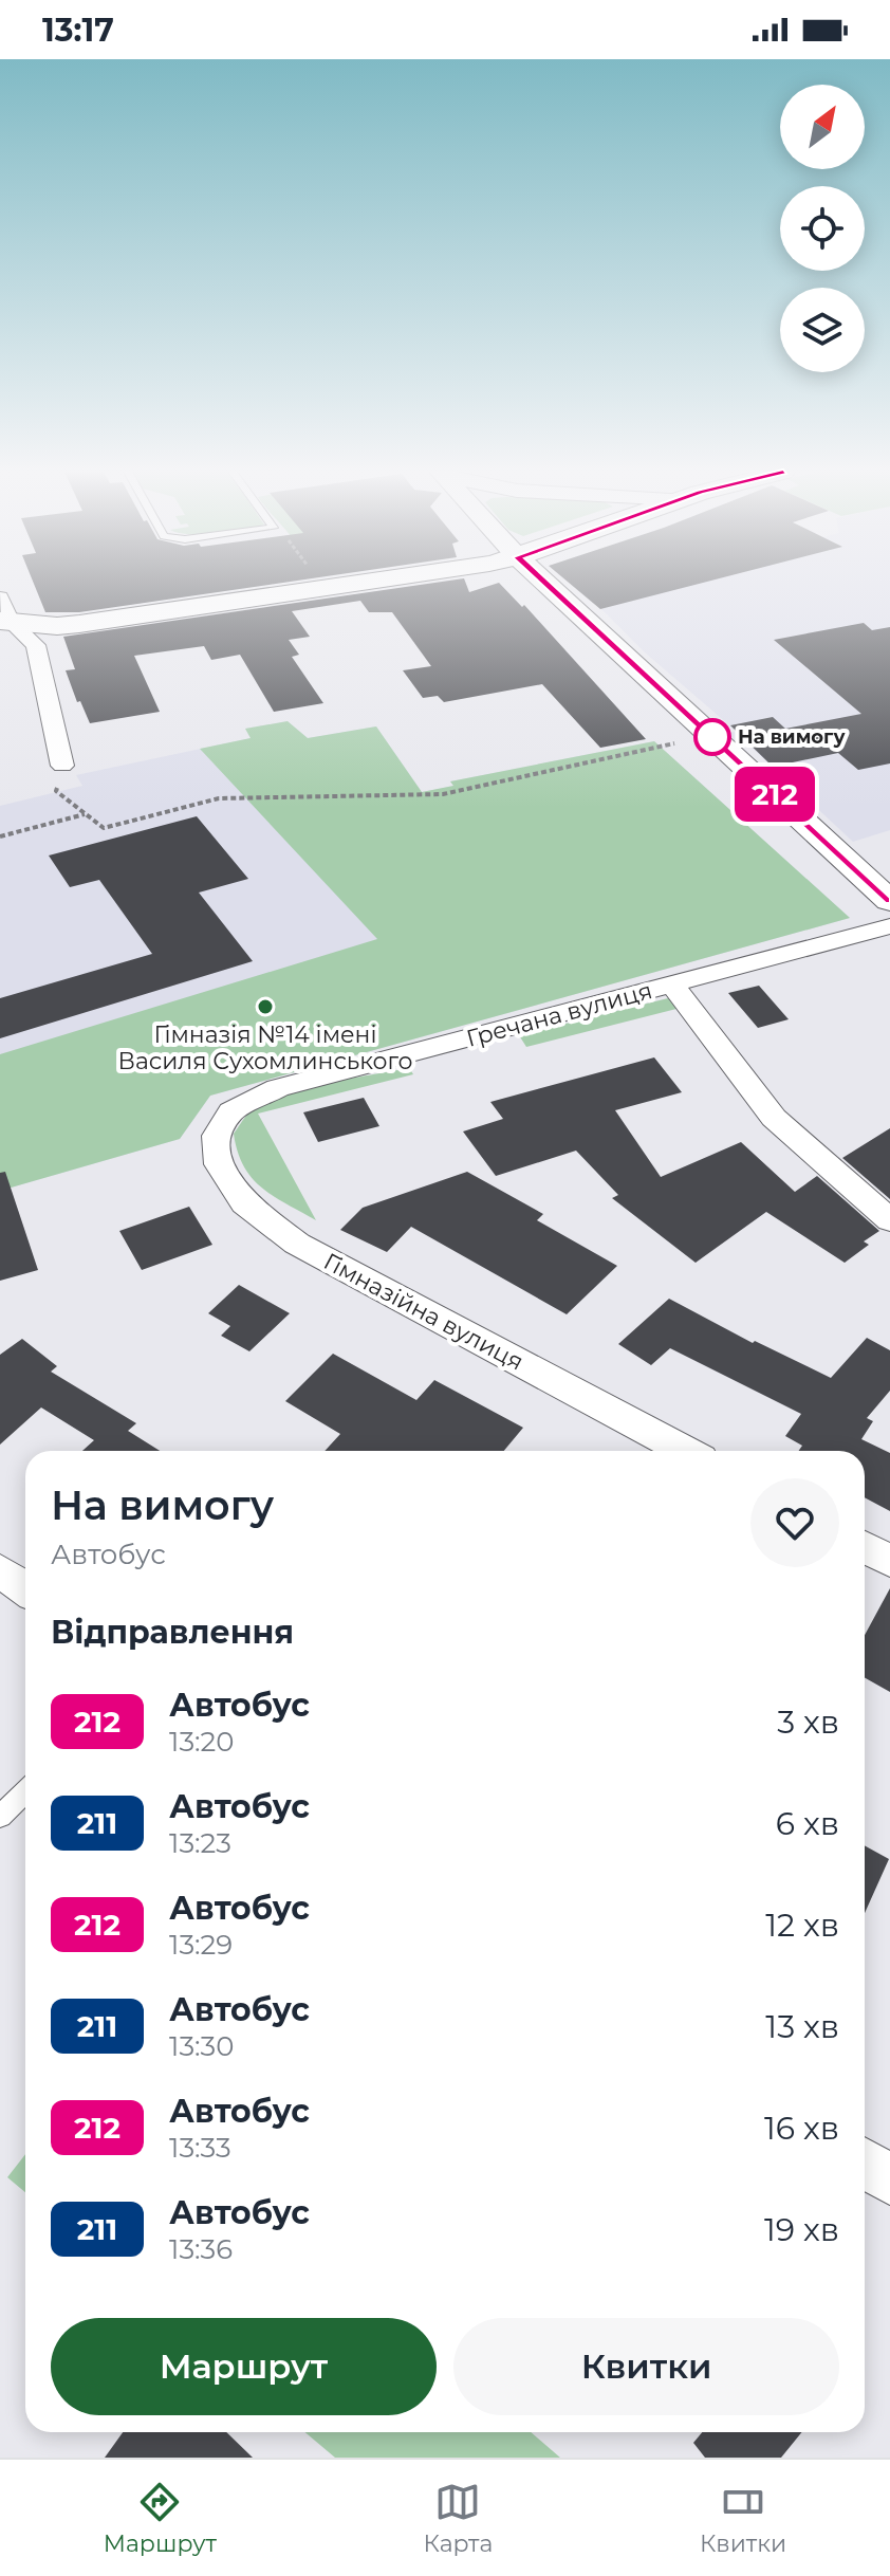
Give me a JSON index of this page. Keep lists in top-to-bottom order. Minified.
{"streets":{"street":["Гречана вулиця","Гімназійна вулиця"]},"crossings":[["Гречана вулиця","Гімназійна вулиця"]],"places":["На вимогу","Гімназія №14 імені Василя Сухомлинського"],"lines":["bus line 212"],"north":"top right","page":{"status":"13:17","on_map":"212","heading":[["На вимогу","Автобус"],"Відправлення"],"list":[{"mark":"212","name":"Автобус","note":"13:20","value":"3 хв"},{"mark":"211","name":"Автобус","note":"13:23","value":"6 хв"},{"mark":"212","name":"Автобус","note":"13:29","value":"12 хв"},{"mark":"211","name":"Автобус","note":"13:30","value":"13 хв"},{"mark":"212","name":"Автобус","note":"13:33","value":"16 хв"},{"mark":"211","name":"Автобус","note":"13:36","value":"19 хв"}],"buttons":["Маршрут","Квитки"],"tabs":["Маршрут","Карта","Квитки"]}}
